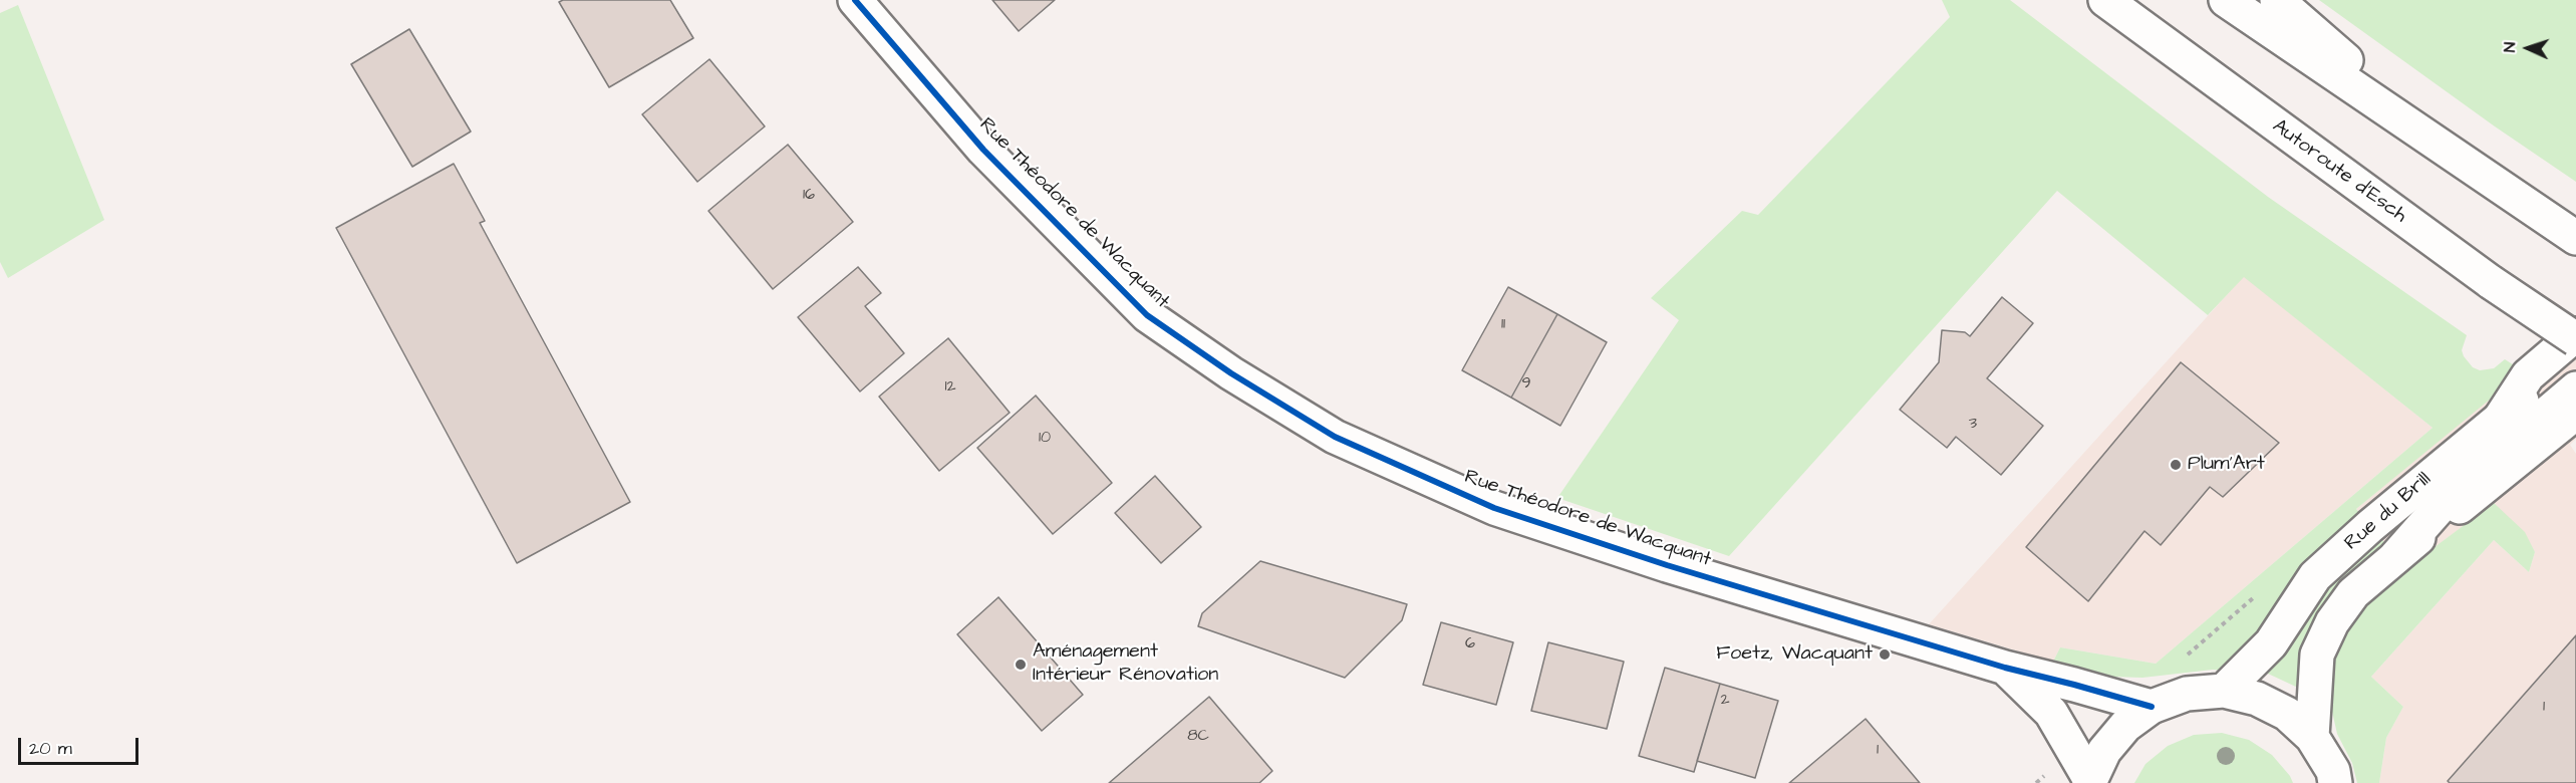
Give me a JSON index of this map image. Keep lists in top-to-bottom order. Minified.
{"streets":{"main road":["Autoroute d'Esch","Rue Théodore de Wacquant","Rue du Brill"]},"places":["Plum'Art","Foetz, Wacquant","Aménagement Intérieur Rénovation"],"house_numbers":["16","11","9","12","3","10","6","2","1","8C","1"],"scale_bar":"20 m","north":"left"}
